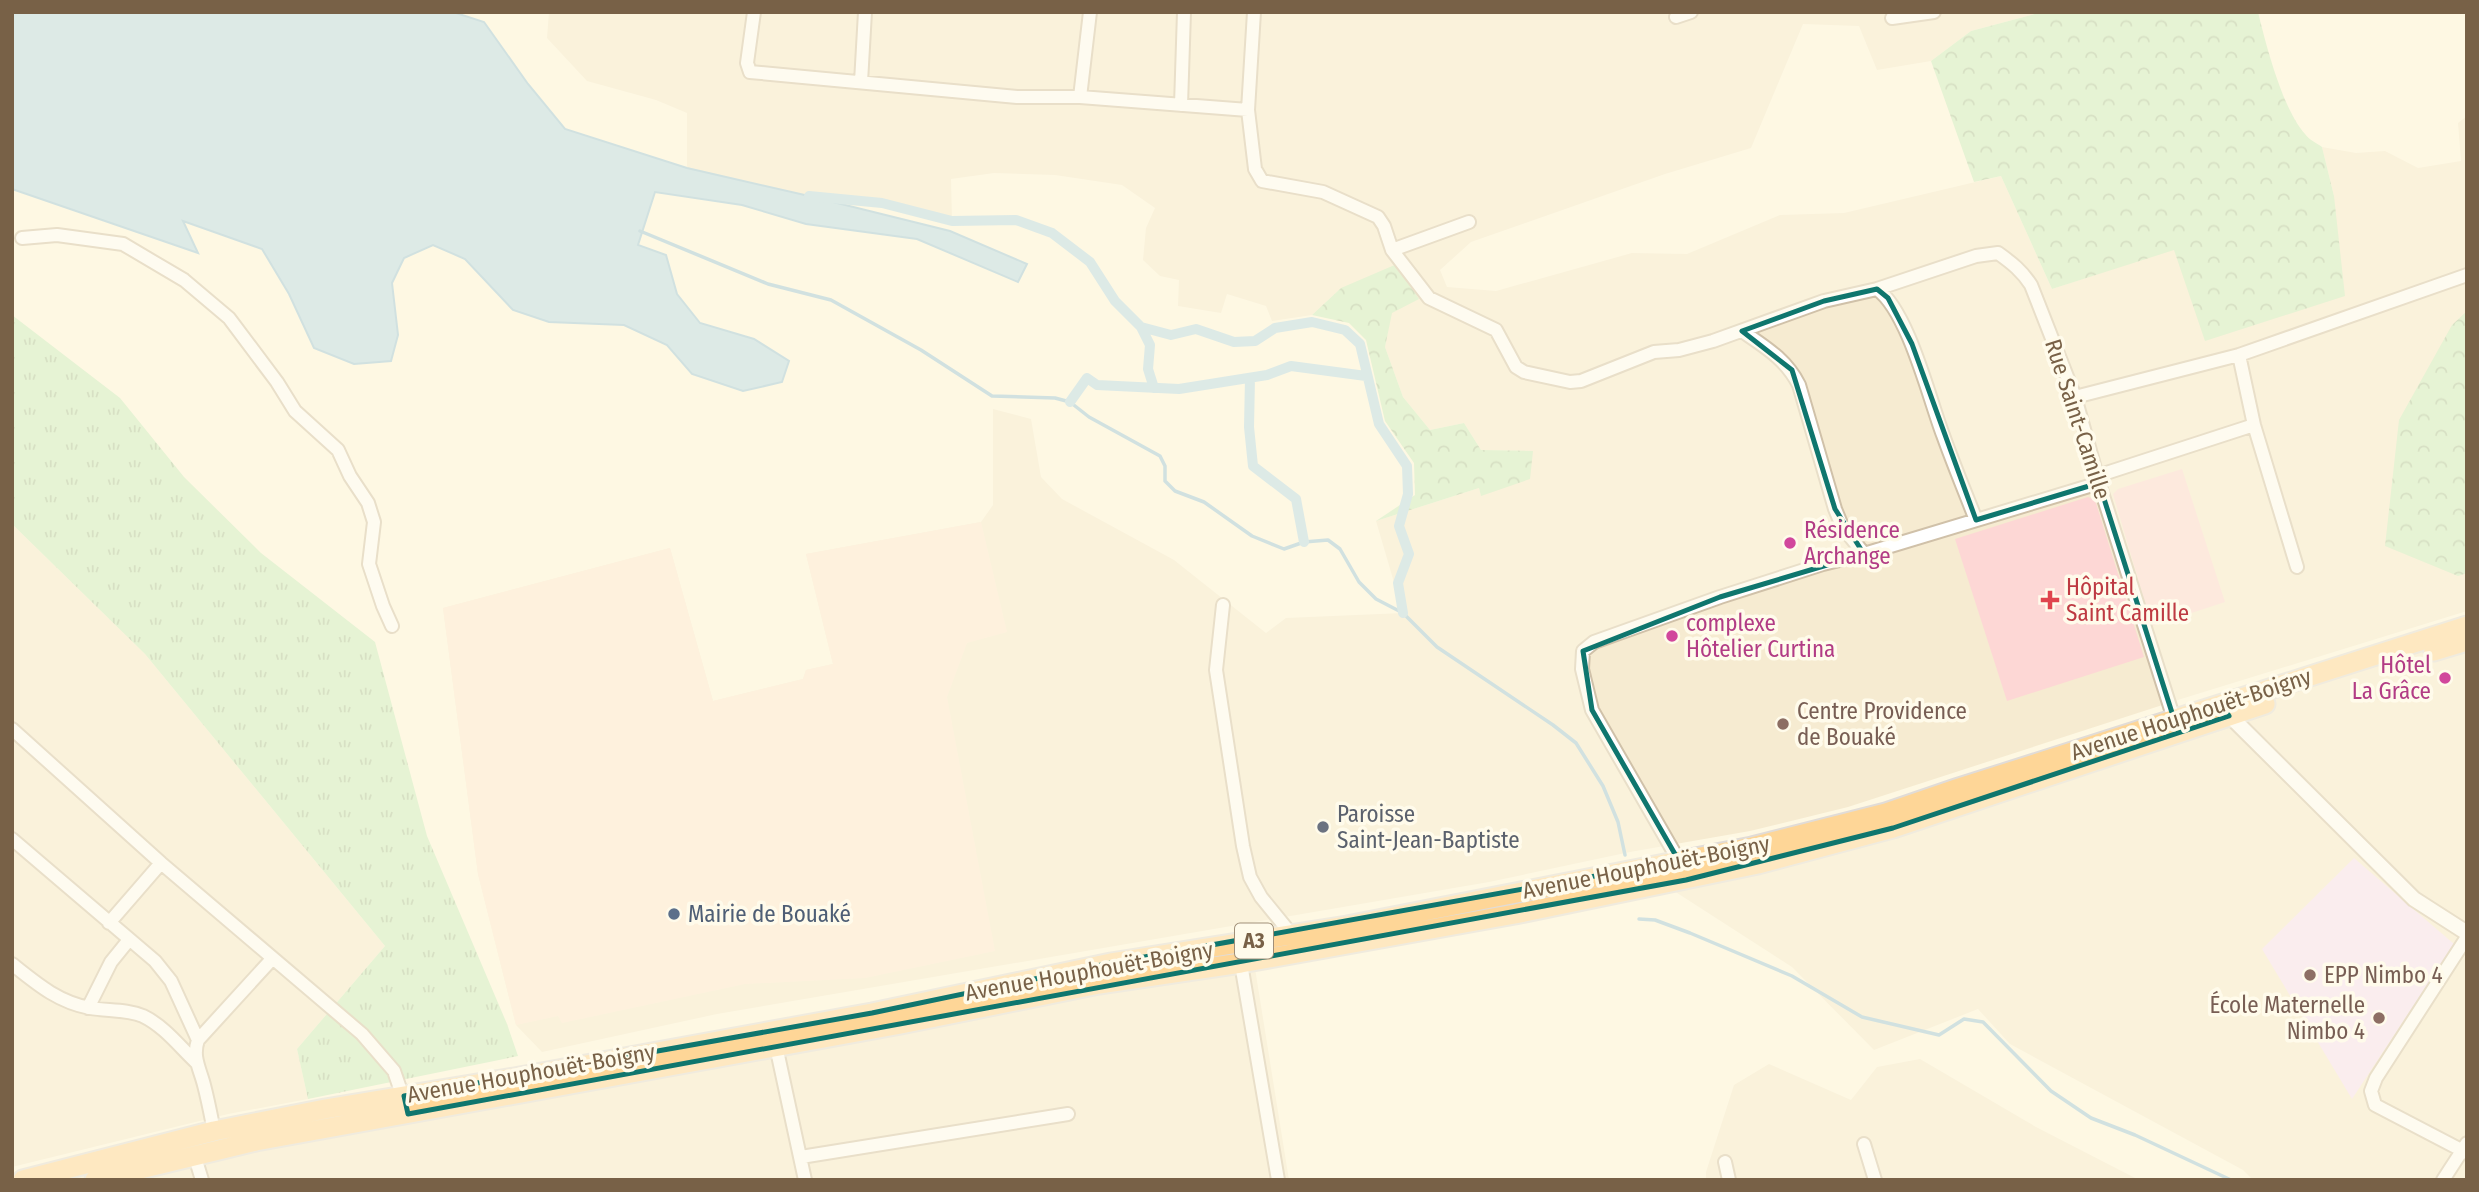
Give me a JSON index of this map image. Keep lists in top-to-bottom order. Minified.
{"streets":{"highway":["Avenue Houphouët-Boigny","A3"],"street":["Rue Saint-Camille"]},"crossings":[["Rue Saint-Camille","Avenue Houphouët-Boigny"]],"places":{"other":["Résidence Archange","complexe Hôtelier Curtina","Hôtel La Grâce","Centre Providence de Bouaké","Paroisse Saint-Jean-Baptiste","Mairie de Bouaké","EPP Nimbo 4","École Maternelle Nimbo 4"],"health":["Hôpital Saint Camille"]}}
